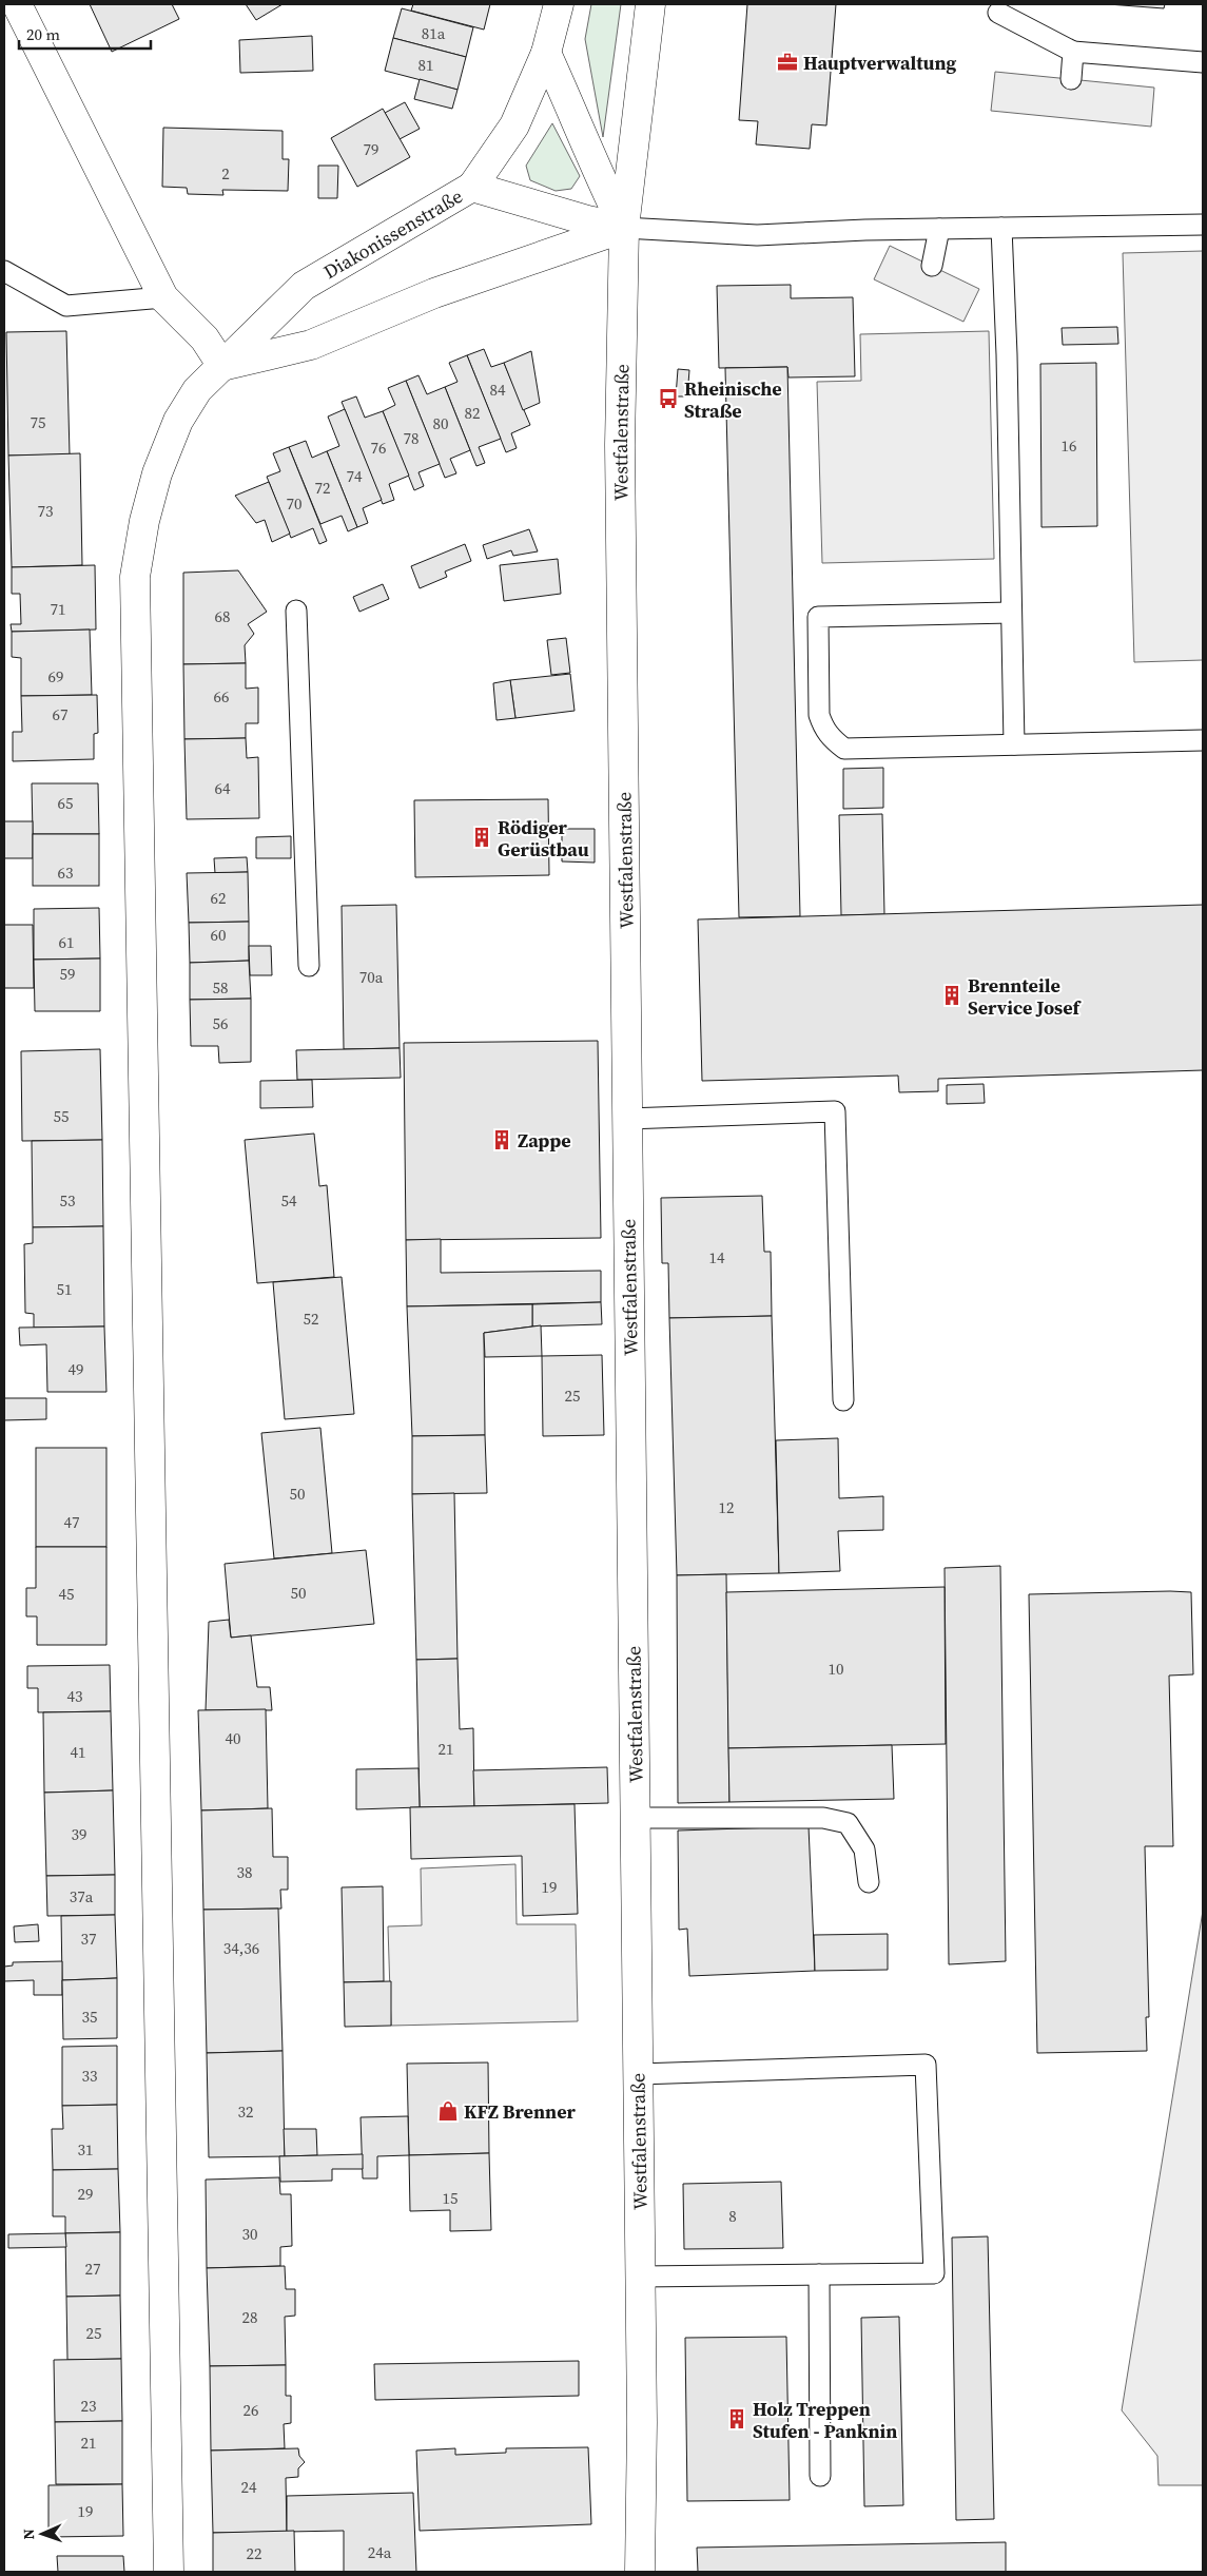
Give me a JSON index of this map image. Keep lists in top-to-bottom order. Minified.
{"streets":{"street":["Diakonissenstraße","Westfalenstraße"]},"crossings":[["Diakonissenstraße","Westfalenstraße"]],"places":{"office":["Hauptverwaltung"],"bus stop":["Rheinische Straße"],"building":["Rödiger Gerüstbau","Brennteile Service Josef","Zappe","Holz Treppen Stufen - Panknin"],"shop":["KFZ Brenner"]},"house_numbers":["81a","81","79","2","84","82","75","80","78","16","76","74","72","70","73","71","68","69","66","67","64","65","63","62","60","61","59","70a","58","56","55","53","54","14","51","52","49","25","50","12","47","50","45","10","43","40","21","41","39","38","19","37a","37","34,36","35","33","32","31","29","15","8","30","27","28","25","23","26","21","24","19","24a","22"],"scale_bar":"20 m","north":"left"}
